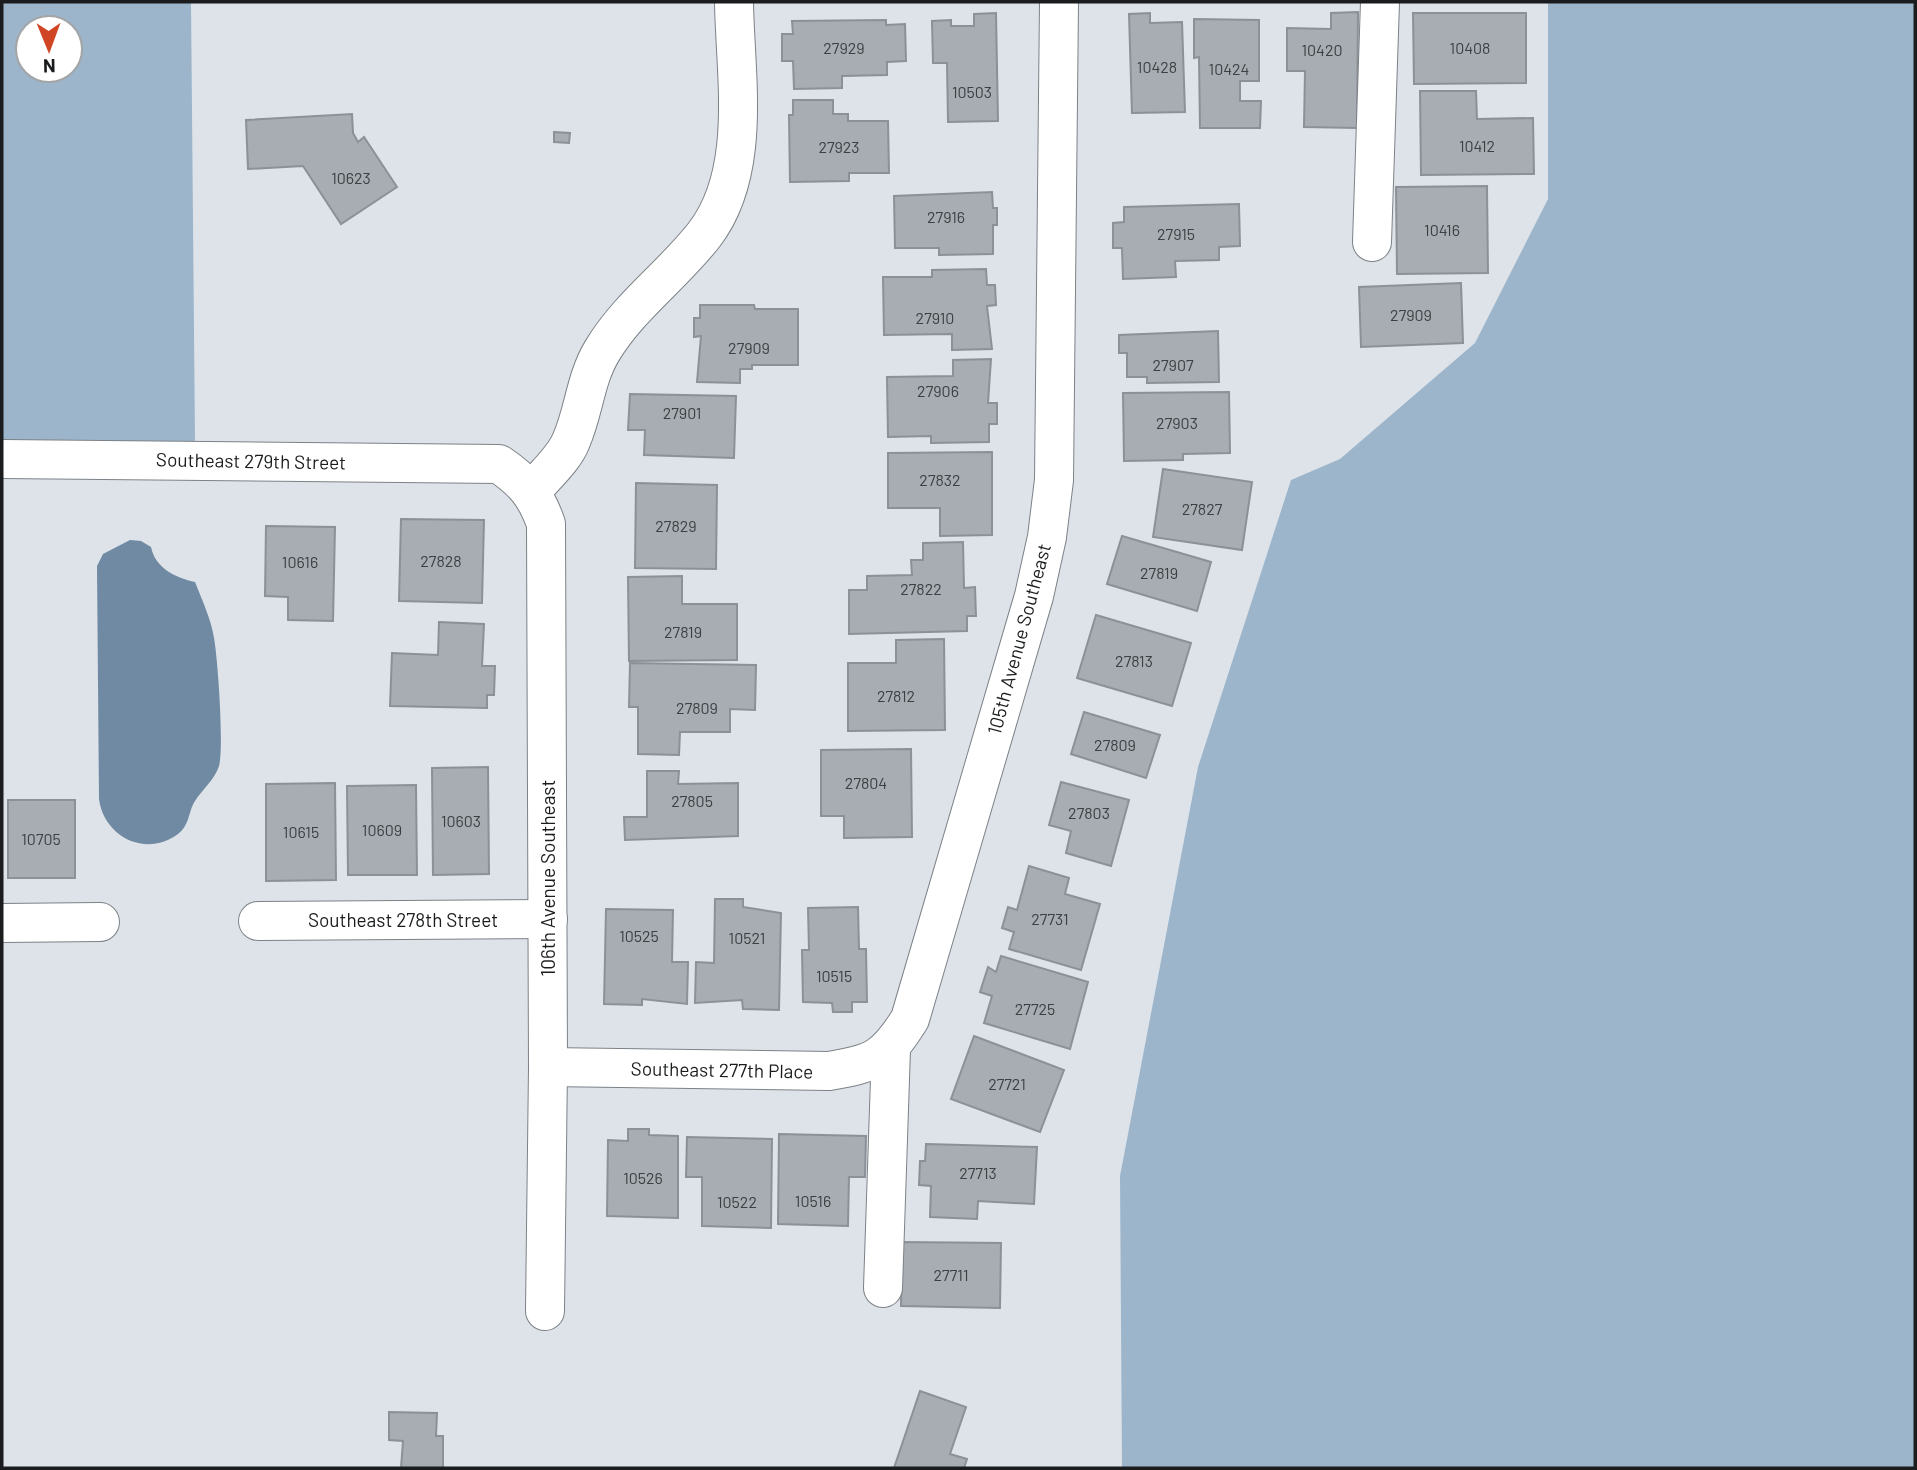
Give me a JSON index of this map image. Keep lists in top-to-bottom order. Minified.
{"streets":{"street":["Southeast 279th Street","105th Avenue Southeast","106th Avenue Southeast","Southeast 278th Street","Southeast 277th Place"]},"crossings":[["Southeast 279th Street","106th Avenue Southeast"],["105th Avenue Southeast","Southeast 277th Place"],["106th Avenue Southeast","Southeast 278th Street"],["106th Avenue Southeast","Southeast 277th Place"]],"house_numbers":["27929","10408","10420","10428","10424","10503","10412","27923","10623","27916","10416","27915","27909","27910","27909","27907","27906","27901","27903","27832","27827","27829","27828","10616","27819","27822","27819","27813","27812","27809","27809","27804","27805","27803","10603","10609","10615","10705","27731","10525","10521","10515","27725","27721","27713","10526","10516","10522","27711"],"north":"bottom"}
